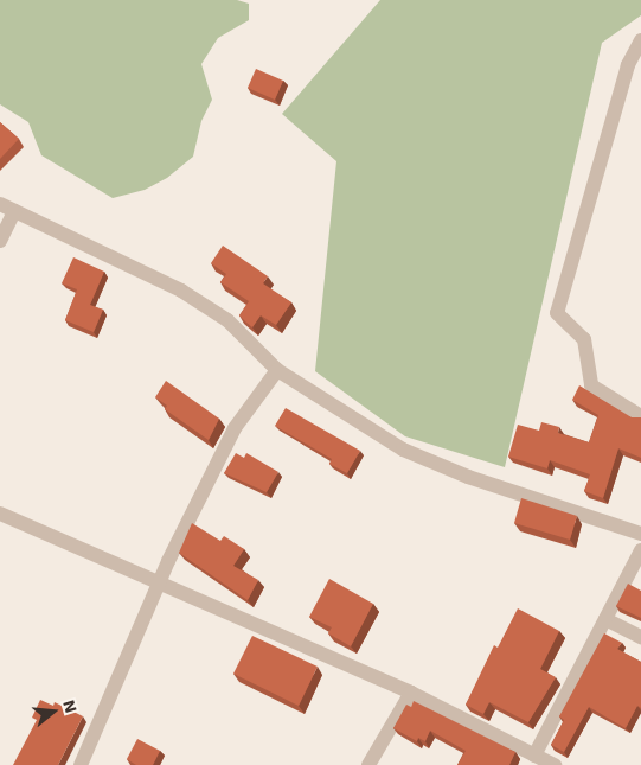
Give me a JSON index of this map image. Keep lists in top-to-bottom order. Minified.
{"north":"right"}
